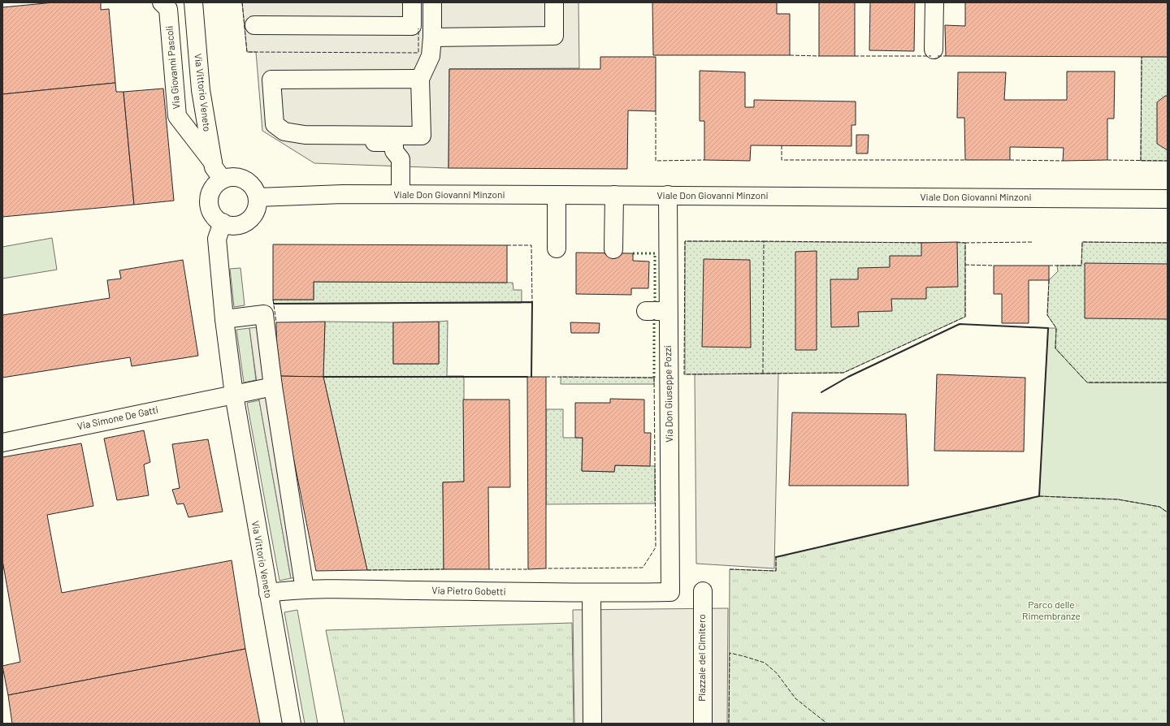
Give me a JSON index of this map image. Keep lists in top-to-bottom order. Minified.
{"streets":{"street":["Via Giovanni Pascoli","Via Vittorio Veneto","Viale Don Giovanni Minzoni","Via Don Giuseppe Pozzi","Via Simone De Gatti","Via Pietro Gobetti","Piazzale del Cimitero"]},"crossings":[["Via Giovanni Pascoli","Via Vittorio Veneto"],["Via Vittorio Veneto","Viale Don Giovanni Minzoni"],["Via Vittorio Veneto","Via Simone De Gatti"],["Via Vittorio Veneto","Via Pietro Gobetti"],["Viale Don Giovanni Minzoni","Via Don Giuseppe Pozzi"],["Via Don Giuseppe Pozzi","Via Pietro Gobetti"]],"parks":["Parco delle Rimembranze"]}
